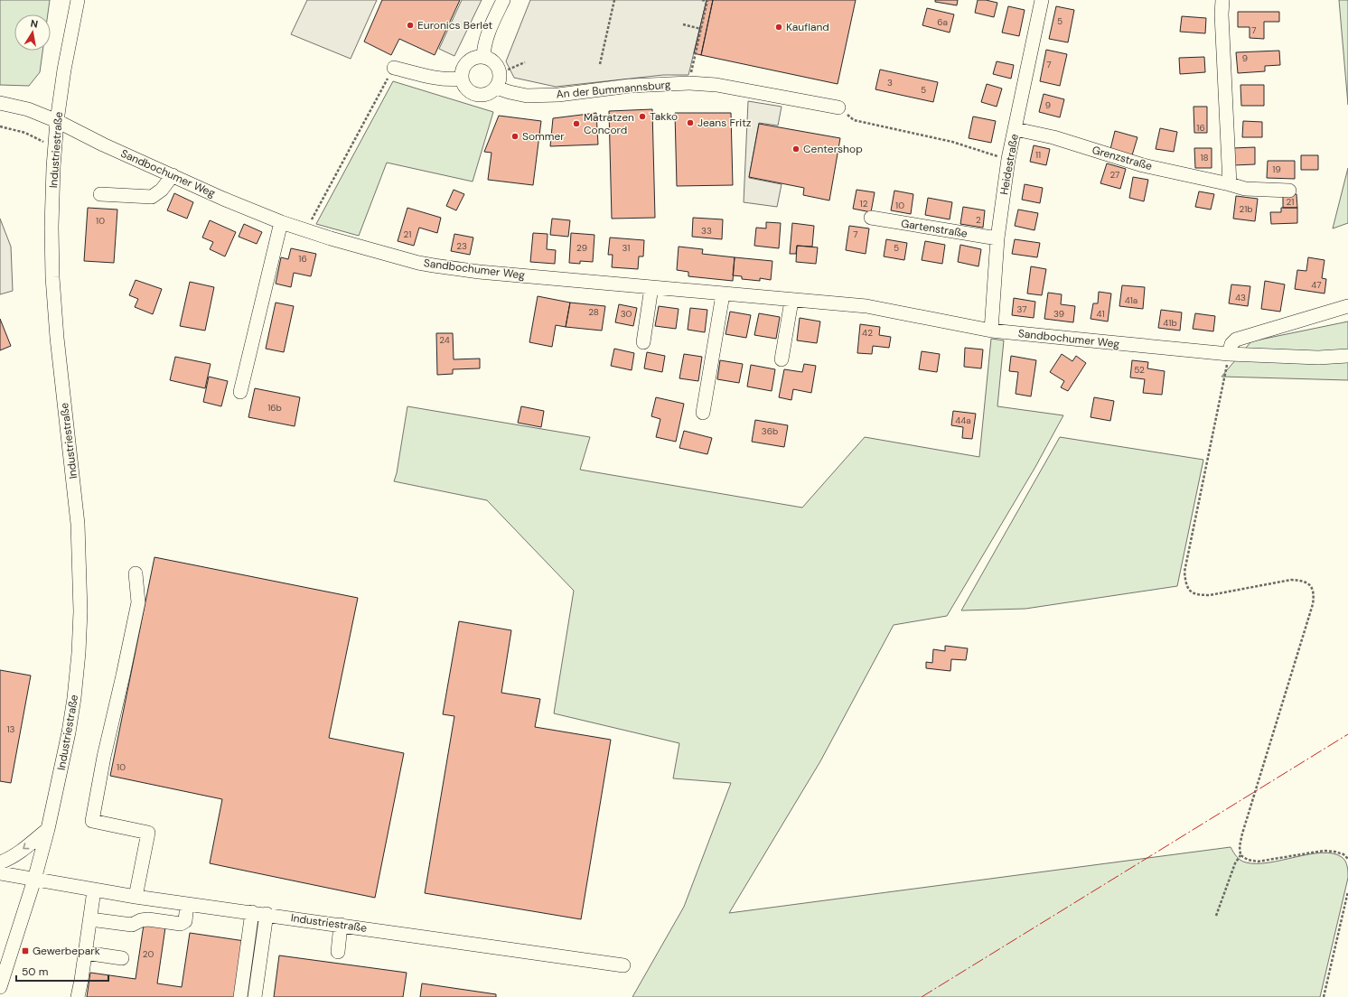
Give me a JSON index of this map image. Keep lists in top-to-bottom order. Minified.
{"streets":{"street":["An der Bummannsburg","Industriestraße","Grenzstraße","Heidestraße","Sandbochumer Weg","Gartenstraße"]},"crossings":[["Industriestraße","Sandbochumer Weg"],["Grenzstraße","Heidestraße"],["Heidestraße","Sandbochumer Weg"],["Heidestraße","Gartenstraße"]],"places":{"other":["Euronics Berlet","Kaufland","Takko","Jeans Fritz","Matratzen Concord","Sommer","Centershop"],"transit":["Gewerbepark"]},"house_numbers":["5","6a","7","9","7","3","5","9","16","11","18","19","27","21","12","10","21b","2","10","33","21","7","23","29","31","5","16","47","43","41a","37","28","30","39","41","41b","42","24","52","16b","44a","36b","13","10","20"],"scale_bar":"50 m","north":"top"}
